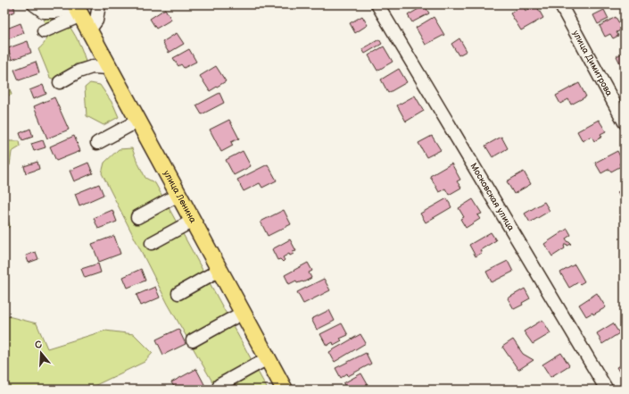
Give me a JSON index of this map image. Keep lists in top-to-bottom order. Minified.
{"streets":{"main road":["улица Ленина"],"street":["улица Димитрова","Московская улица"]},"north":"top"}
